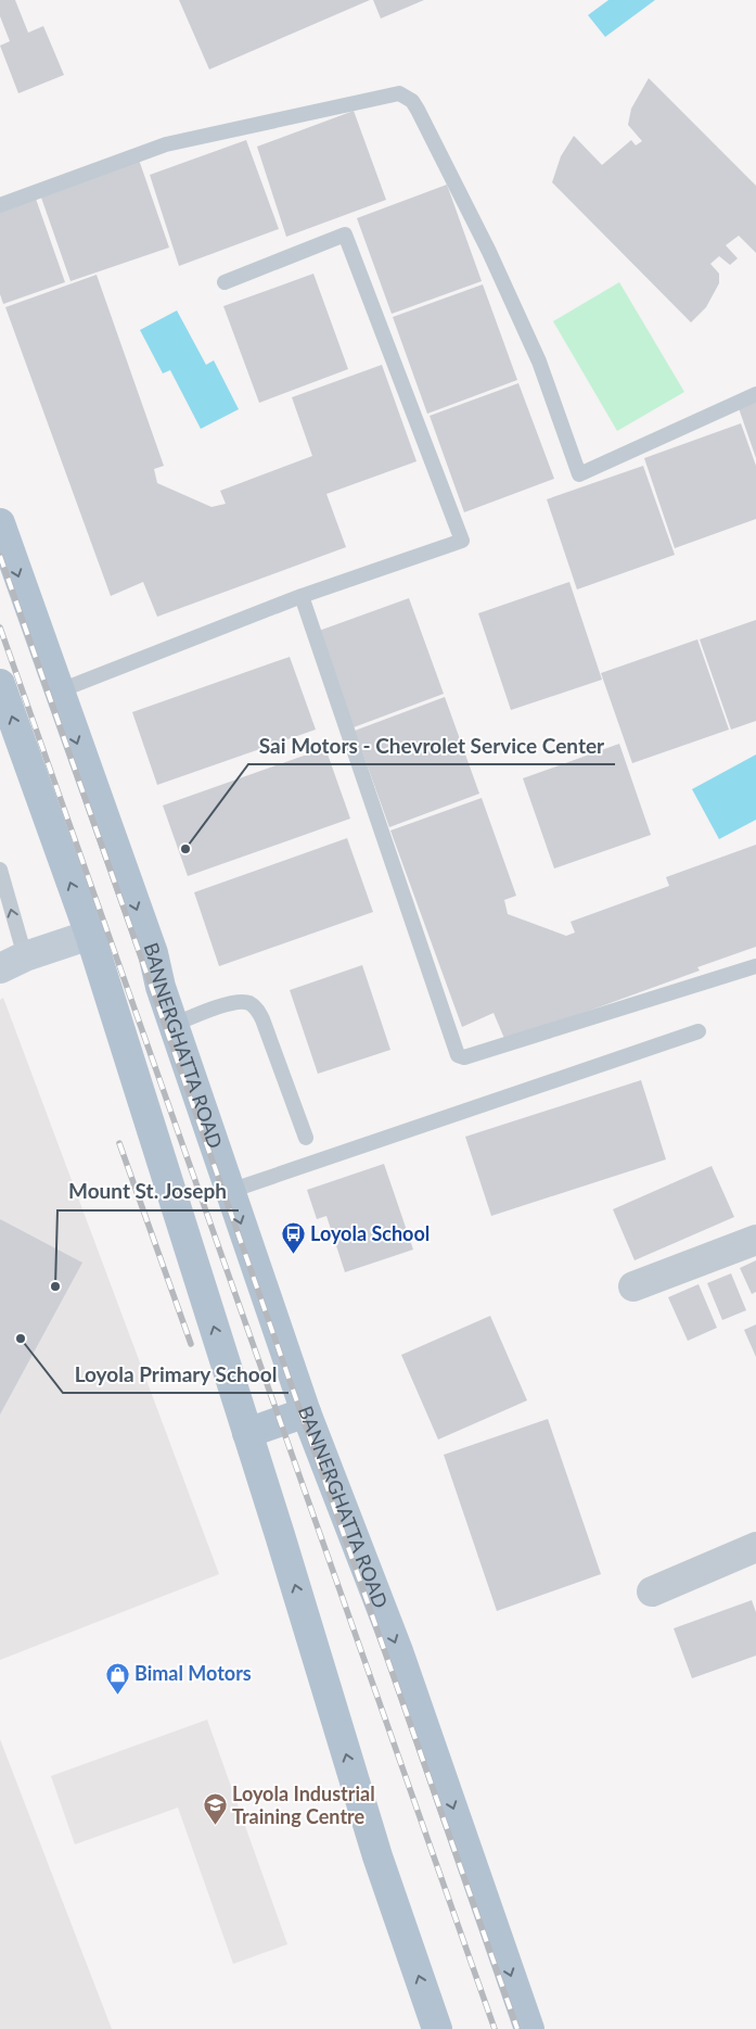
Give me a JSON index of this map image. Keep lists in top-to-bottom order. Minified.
{"streets":{"main road":["BANNERGHATTA ROAD"]},"places":{"other":["Sai Motors - Chevrolet Service Center","Mount St. Joseph","Loyola Primary School"],"bus stop":["Loyola School"],"shop":["Bimal Motors"],"school or university":["Loyola Industrial Training Centre"]}}
